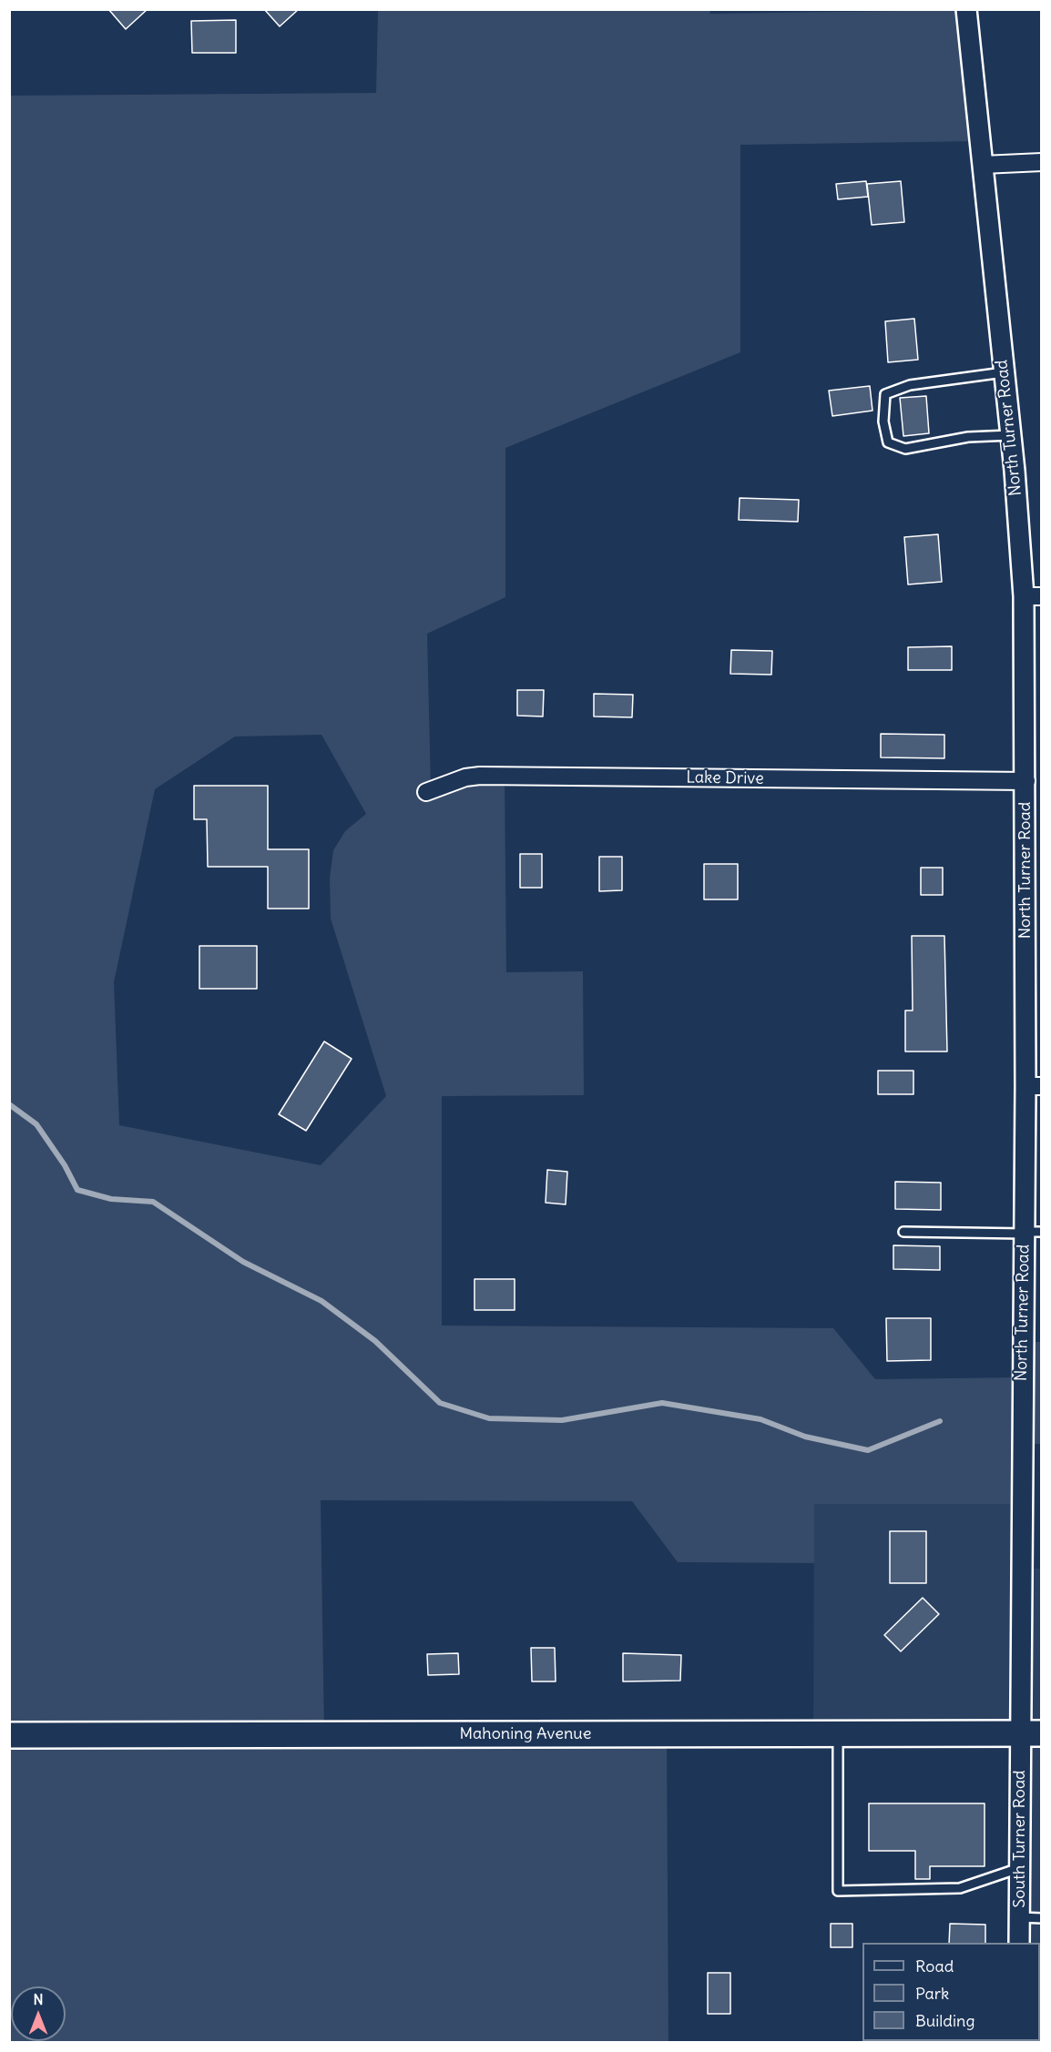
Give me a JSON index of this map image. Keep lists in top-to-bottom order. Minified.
{"streets":{"main road":["Mahoning Avenue"],"street":["North Turner Road","Lake Drive","South Turner Road"]},"crossings":[["North Turner Road","Lake Drive"],["North Turner Road","Mahoning Avenue"],["North Turner Road","South Turner Road"],["Mahoning Avenue","South Turner Road"]],"legend":["Road","Park","Building"],"north":"top"}
